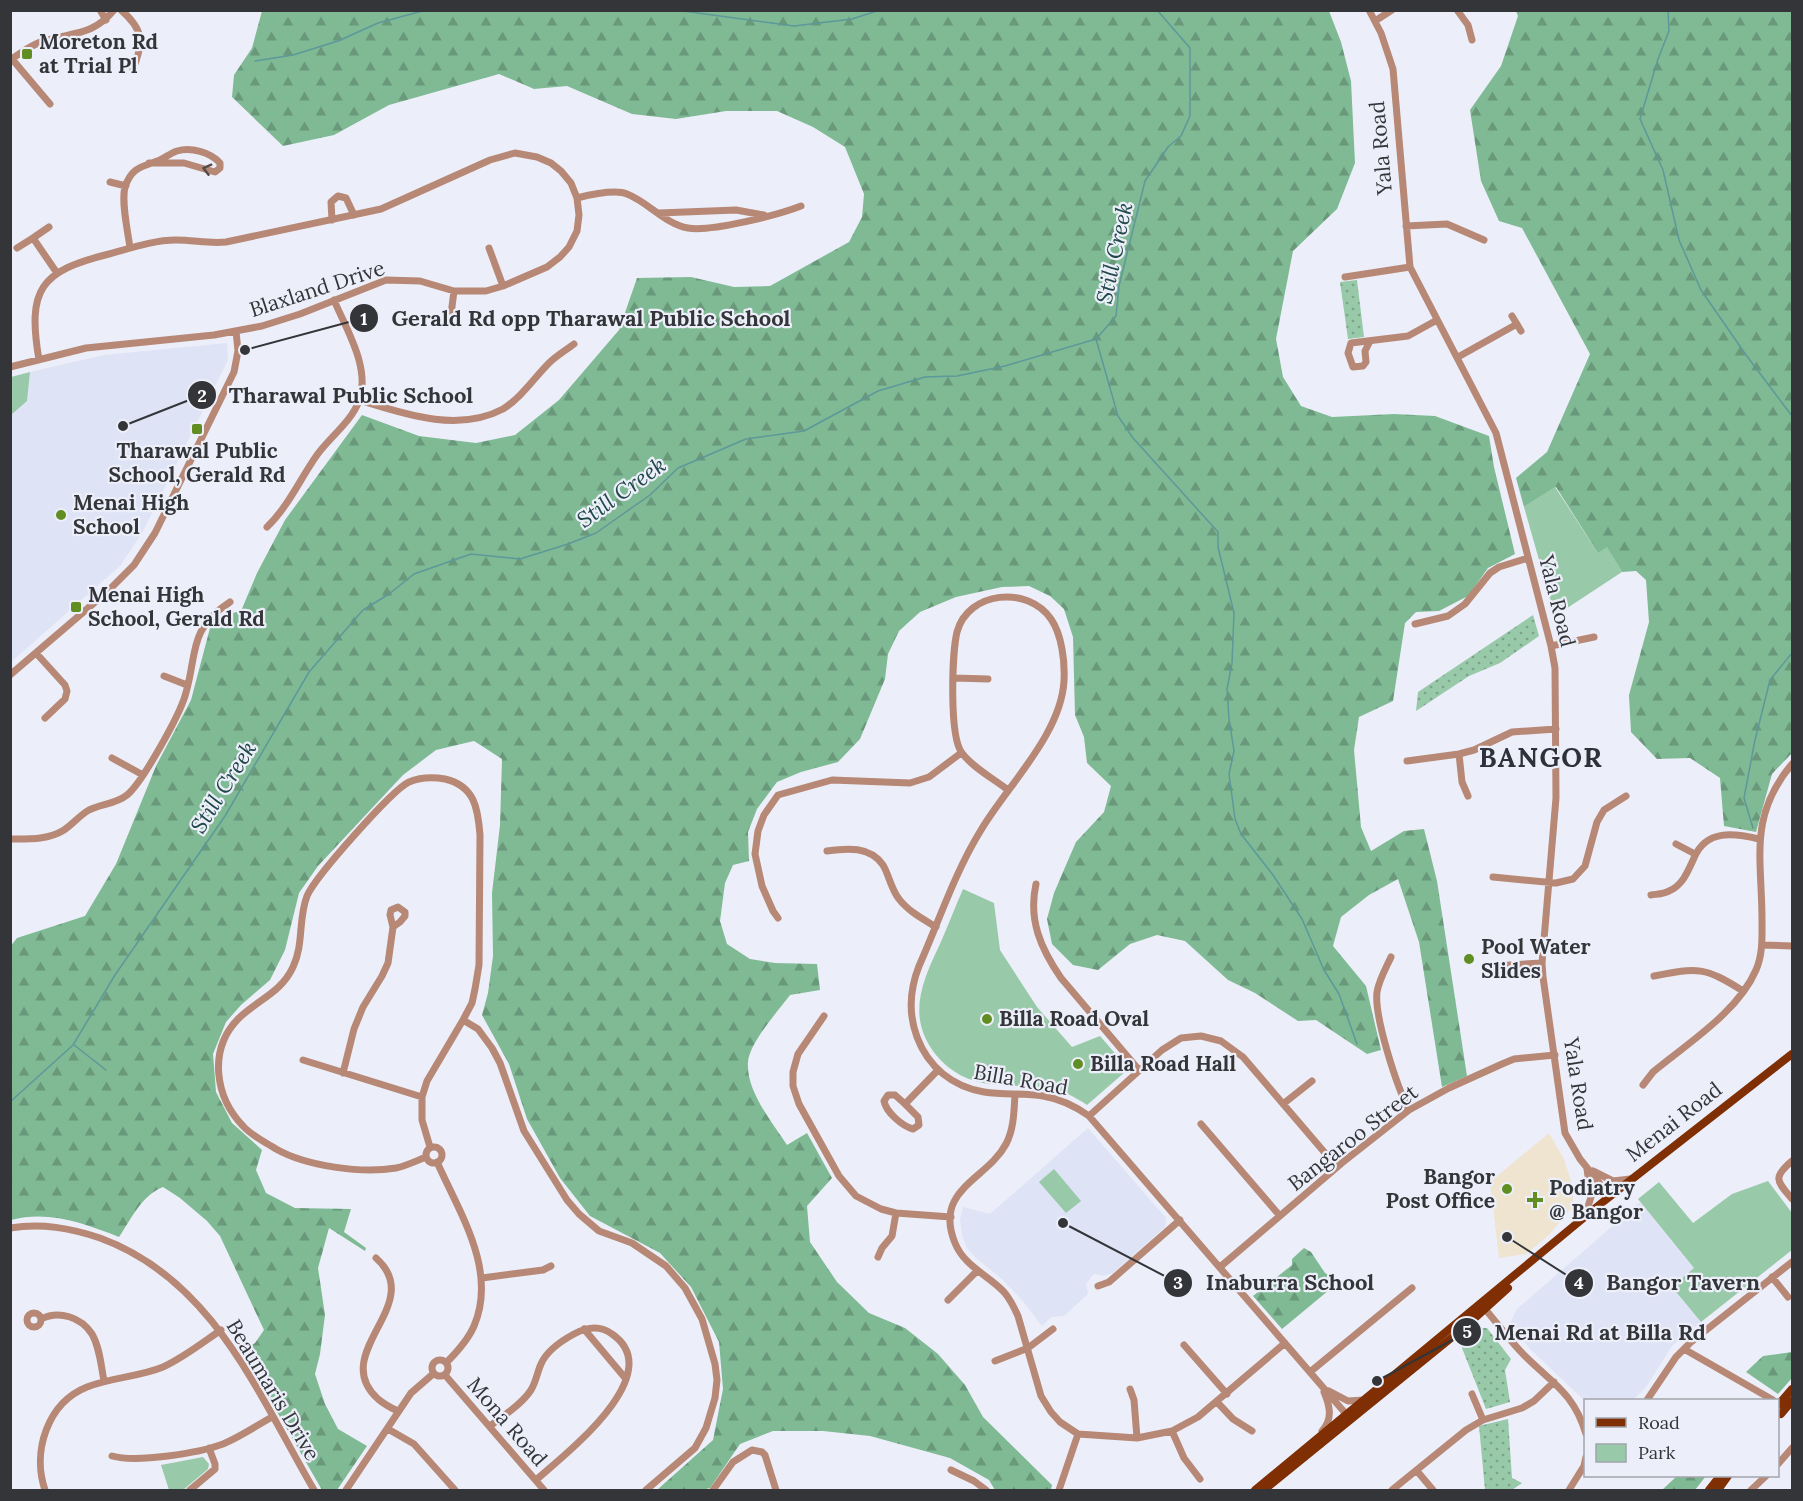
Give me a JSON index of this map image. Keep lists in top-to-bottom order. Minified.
{"streets":{"main road":["Menai Road"],"street":["Yala Road","Blaxland Drive","Billa Road","Bangaroo Street","Beaumaris Drive","Mona Road"]},"crossings":[["Yala Road","Menai Road"],["Yala Road","Bangaroo Street"],["Billa Road","Menai Road"],["Billa Road","Bangaroo Street"]],"districts":["BANGOR"],"water":["Still Creek"],"places":{"transit":["Moreton Rd at Trial Pl","Tharawal Public School, Gerald Rd","Menai High School, Gerald Rd"],"other":["Gerald Rd opp Tharawal Public School","Tharawal Public School","Menai High School","Pool Water Slides","Billa Road Oval","Billa Road Hall","Bangor Post Office","Inaburra School","Bangor Tavern","Menai Rd at Billa Rd"],"health":["Podiatry @ Bangor"]},"legend":["Road","Park"]}
